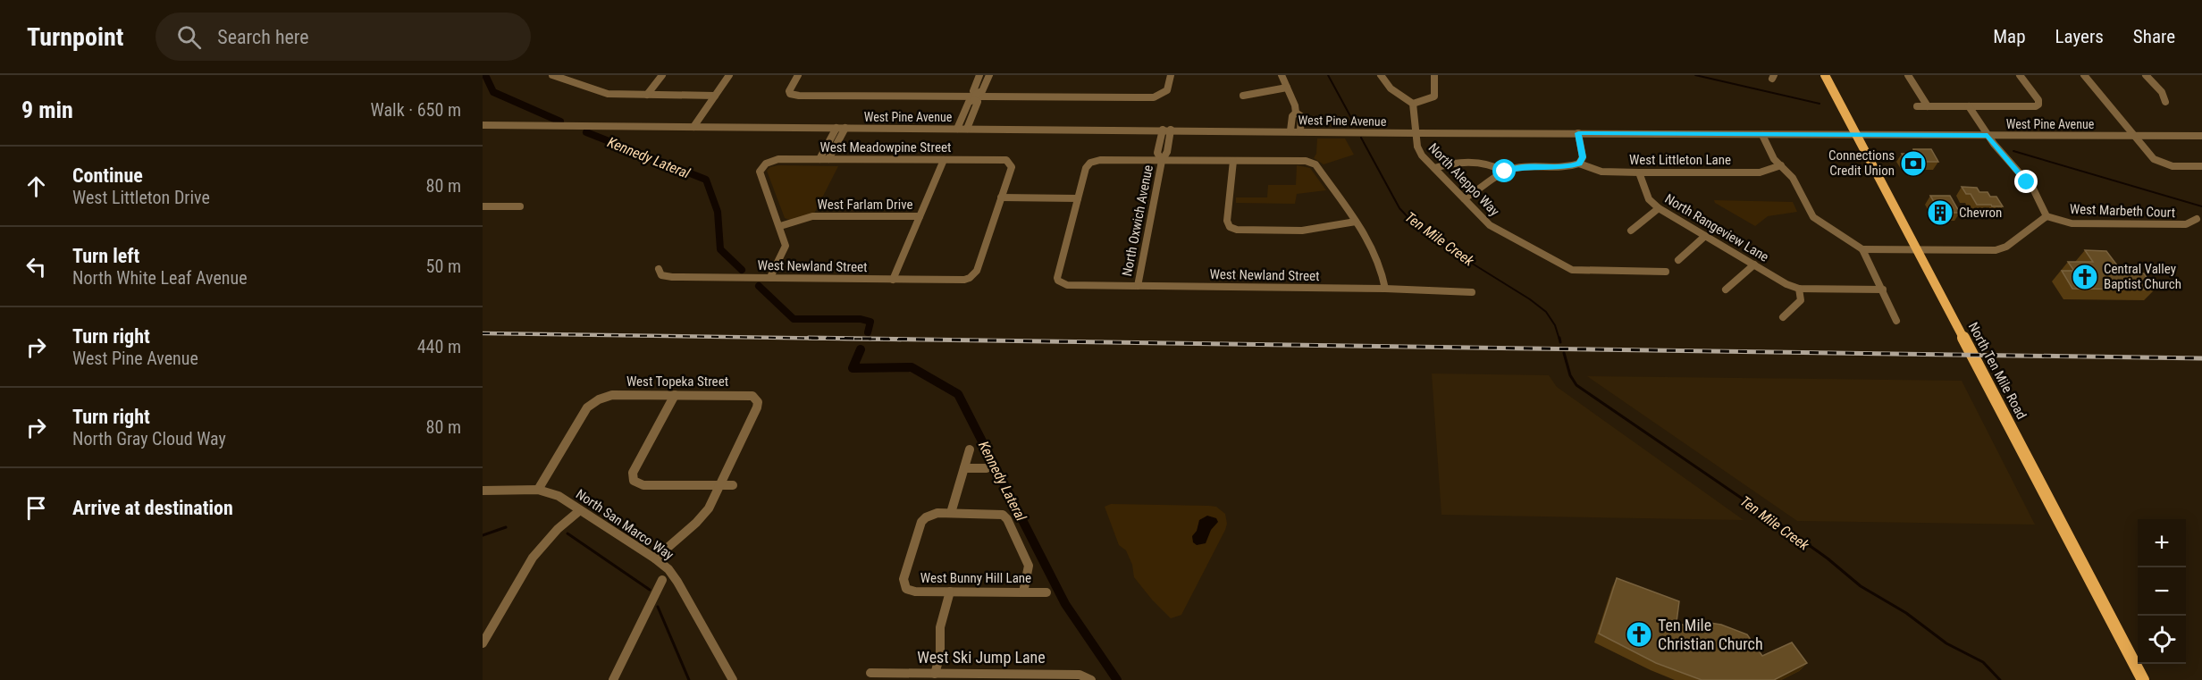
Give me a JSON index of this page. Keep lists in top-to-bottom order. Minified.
{"streets":{"main road":["North Ten Mile Road"],"street":["West Pine Avenue","West Meadowpine Street","West Littleton Lane","North Aleppo Way","West Farlam Drive","West Marbeth Court","North Oxwich Avenue","North Rangeview Lane","West Newland Street","West Topeka Street","North San Marco Way","West Bunny Hill Lane","West Ski Jump Lane"]},"crossings":[["West Pine Avenue","North Aleppo Way"],["West Pine Avenue","North Oxwich Avenue"],["West Pine Avenue","North Ten Mile Road"],["West Meadowpine Street","West Farlam Drive"],["West Meadowpine Street","West Newland Street"],["West Littleton Lane","North Rangeview Lane"],["North Oxwich Avenue","West Newland Street"],["West Topeka Street","North San Marco Way"]],"water":["Kennedy Lateral","Ten Mile Creek"],"places":{"bank":["Connections Credit Union"],"building":["Chevron"],"church":["Central Valley Baptist Church","Ten Mile Christian Church"]},"page":{"header":"Turnpoint","search":"Search here","nav":["Map","Layers","Share"],"heading":["9 min","Walk · 650 m"],"list":[["Continue","West Littleton Drive","80 m"],["Turn left","North White Leaf Avenue","50 m"],["Turn right","West Pine Avenue","440 m"],["Turn right","North Gray Cloud Way","80 m"],"Arrive at destination"],"map_buttons":["+","−"]}}
